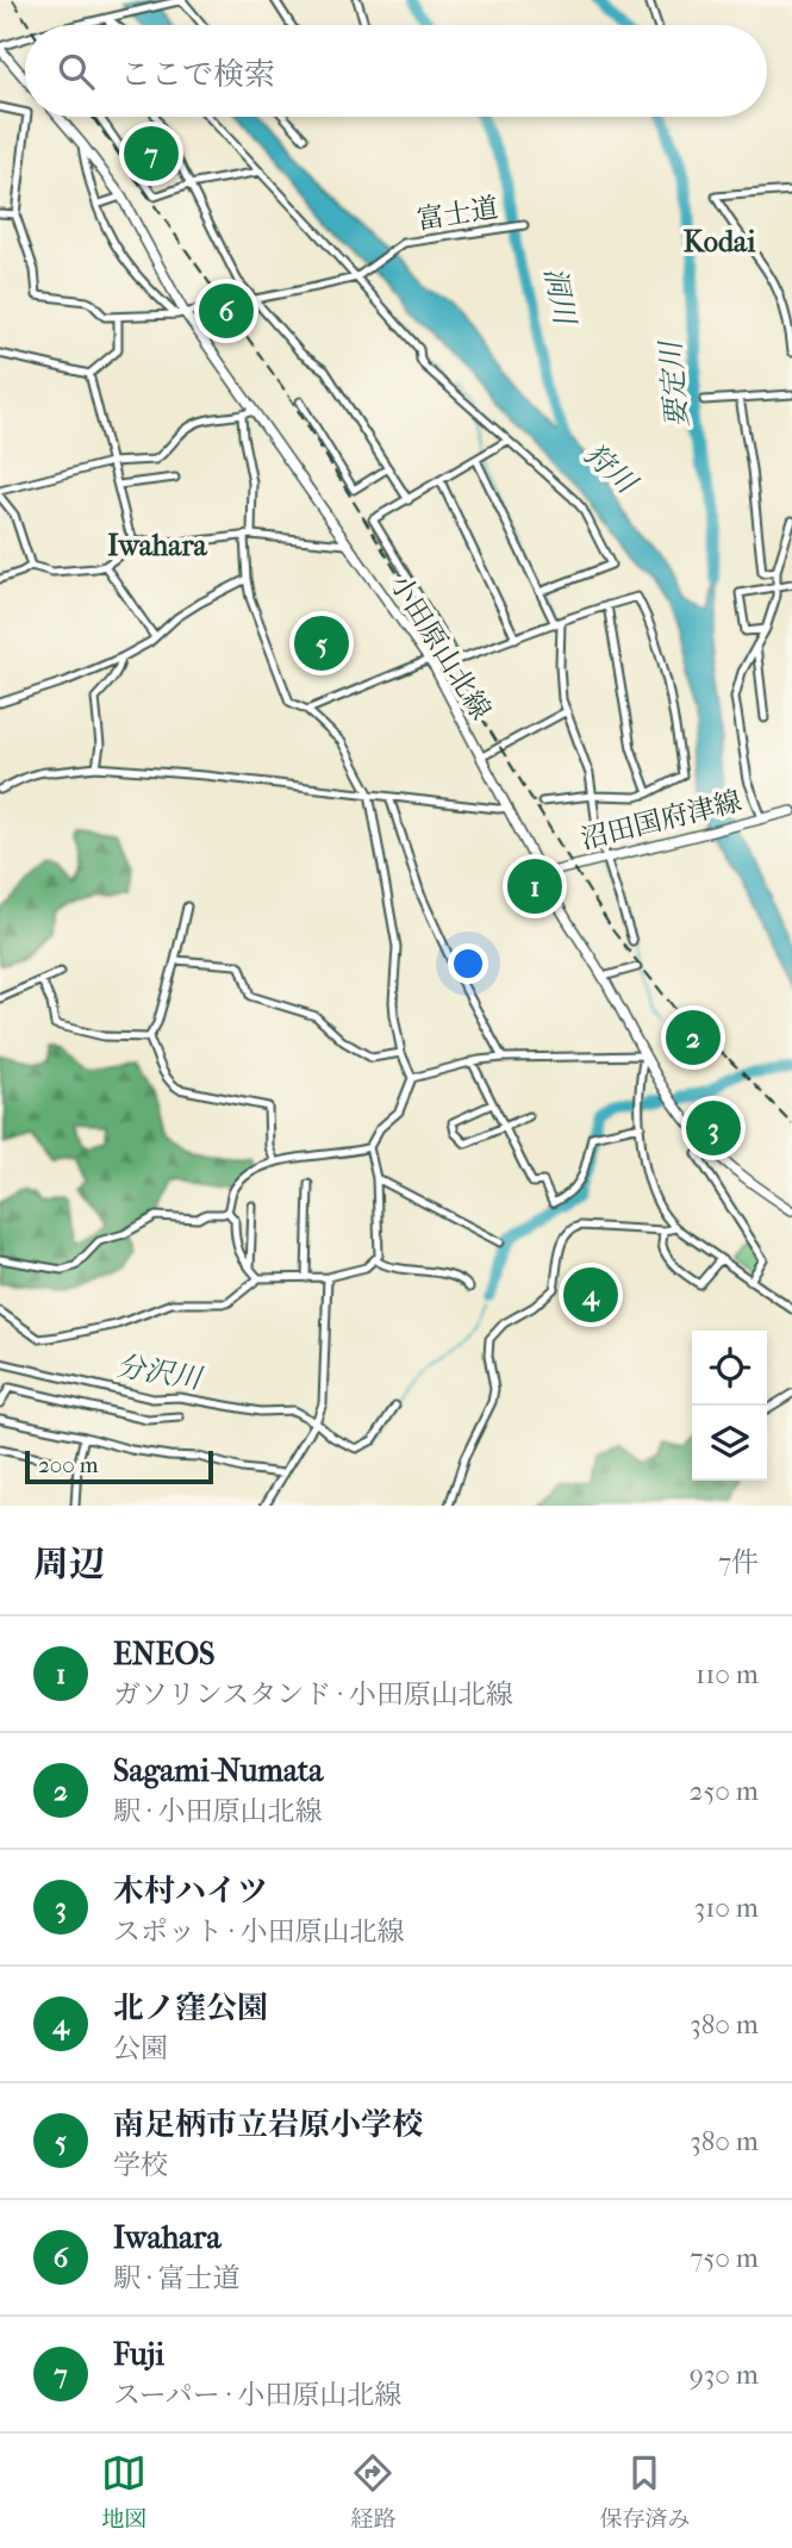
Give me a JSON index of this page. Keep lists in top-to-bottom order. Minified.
{"streets":{"main road":["小田原山北線","沼田国府津線"],"street":["富士道"]},"crossings":[["富士道","小田原山北線"],["小田原山北線","沼田国府津線"]],"districts":["Kodai","Iwahara"],"water":["洞川","要定川","狩川","分沢川"],"scale_bar":"200 m","page":{"search":"ここで検索","pins":["7","6","5","1","2","3","4"],"scale":"200 m","heading":["周辺","7件"],"list":[{"mark":"1","name":"ENEOS","note":"ガソリンスタンド · 小田原山北線","value":"110 m"},{"mark":"2","name":"Sagami-Numata","note":"駅 · 小田原山北線","value":"250 m"},{"mark":"3","name":"木村ハイツ","note":"スポット · 小田原山北線","value":"310 m"},{"mark":"4","name":"北ノ窪公園","note":"公園","value":"380 m"},{"mark":"5","name":"南足柄市立岩原小学校","note":"学校","value":"380 m"},{"mark":"6","name":"Iwahara","note":"駅 · 富士道","value":"750 m"},{"mark":"7","name":"Fuji","note":"スーパー · 小田原山北線","value":"930 m"}],"nav":["地図","経路","保存済み"]}}
